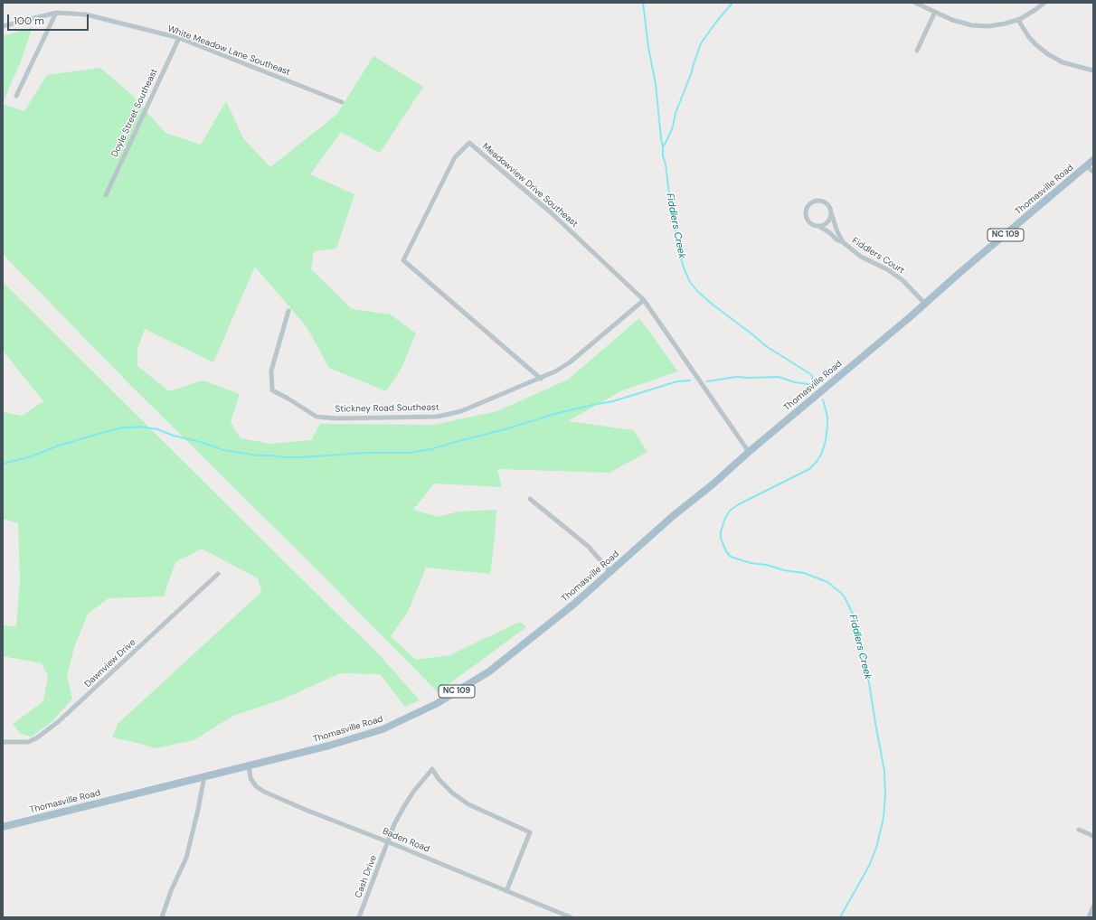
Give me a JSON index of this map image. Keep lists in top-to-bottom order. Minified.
{"streets":{"main road":["Thomasville Road","NC 109"],"street":["White Meadow Lane Southeast","Doyle Street Southeast","Meadowview Drive Southeast","Fiddlers Court","Stickney Road Southeast","Dawnview Drive","Baden Road","Cash Drive"]},"crossings":[["White Meadow Lane Southeast","Doyle Street Southeast"],["Meadowview Drive Southeast","Thomasville Road"],["Meadowview Drive Southeast","Stickney Road Southeast"],["Thomasville Road","Fiddlers Court"],["Thomasville Road","Baden Road"],["Baden Road","Cash Drive"]],"water":["Fiddlers Creek"],"scale_bar":"100 m"}
